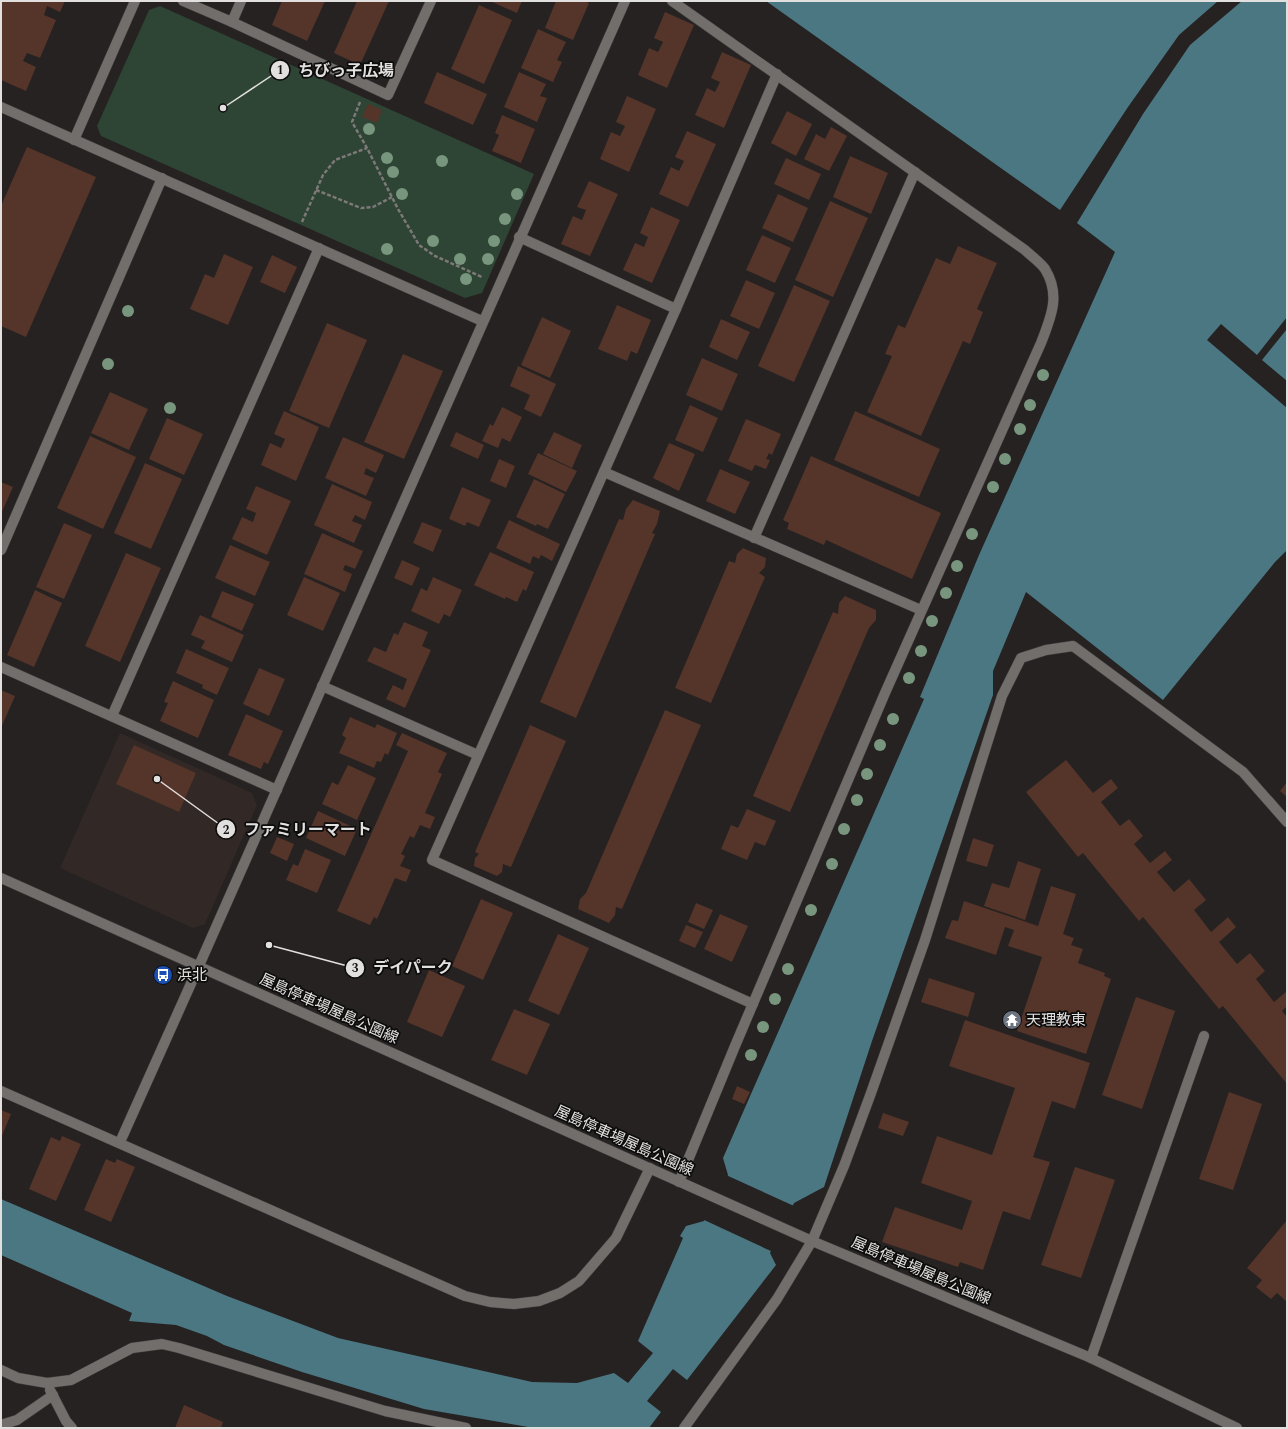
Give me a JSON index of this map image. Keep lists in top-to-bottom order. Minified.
{"streets":{"street":["屋島停車場屋島公園線"]},"places":{"other":["ちびっ子広場","ファミリーマート","デイパーク"],"bus stop":["浜北"],"temple":["天理教東"]}}
